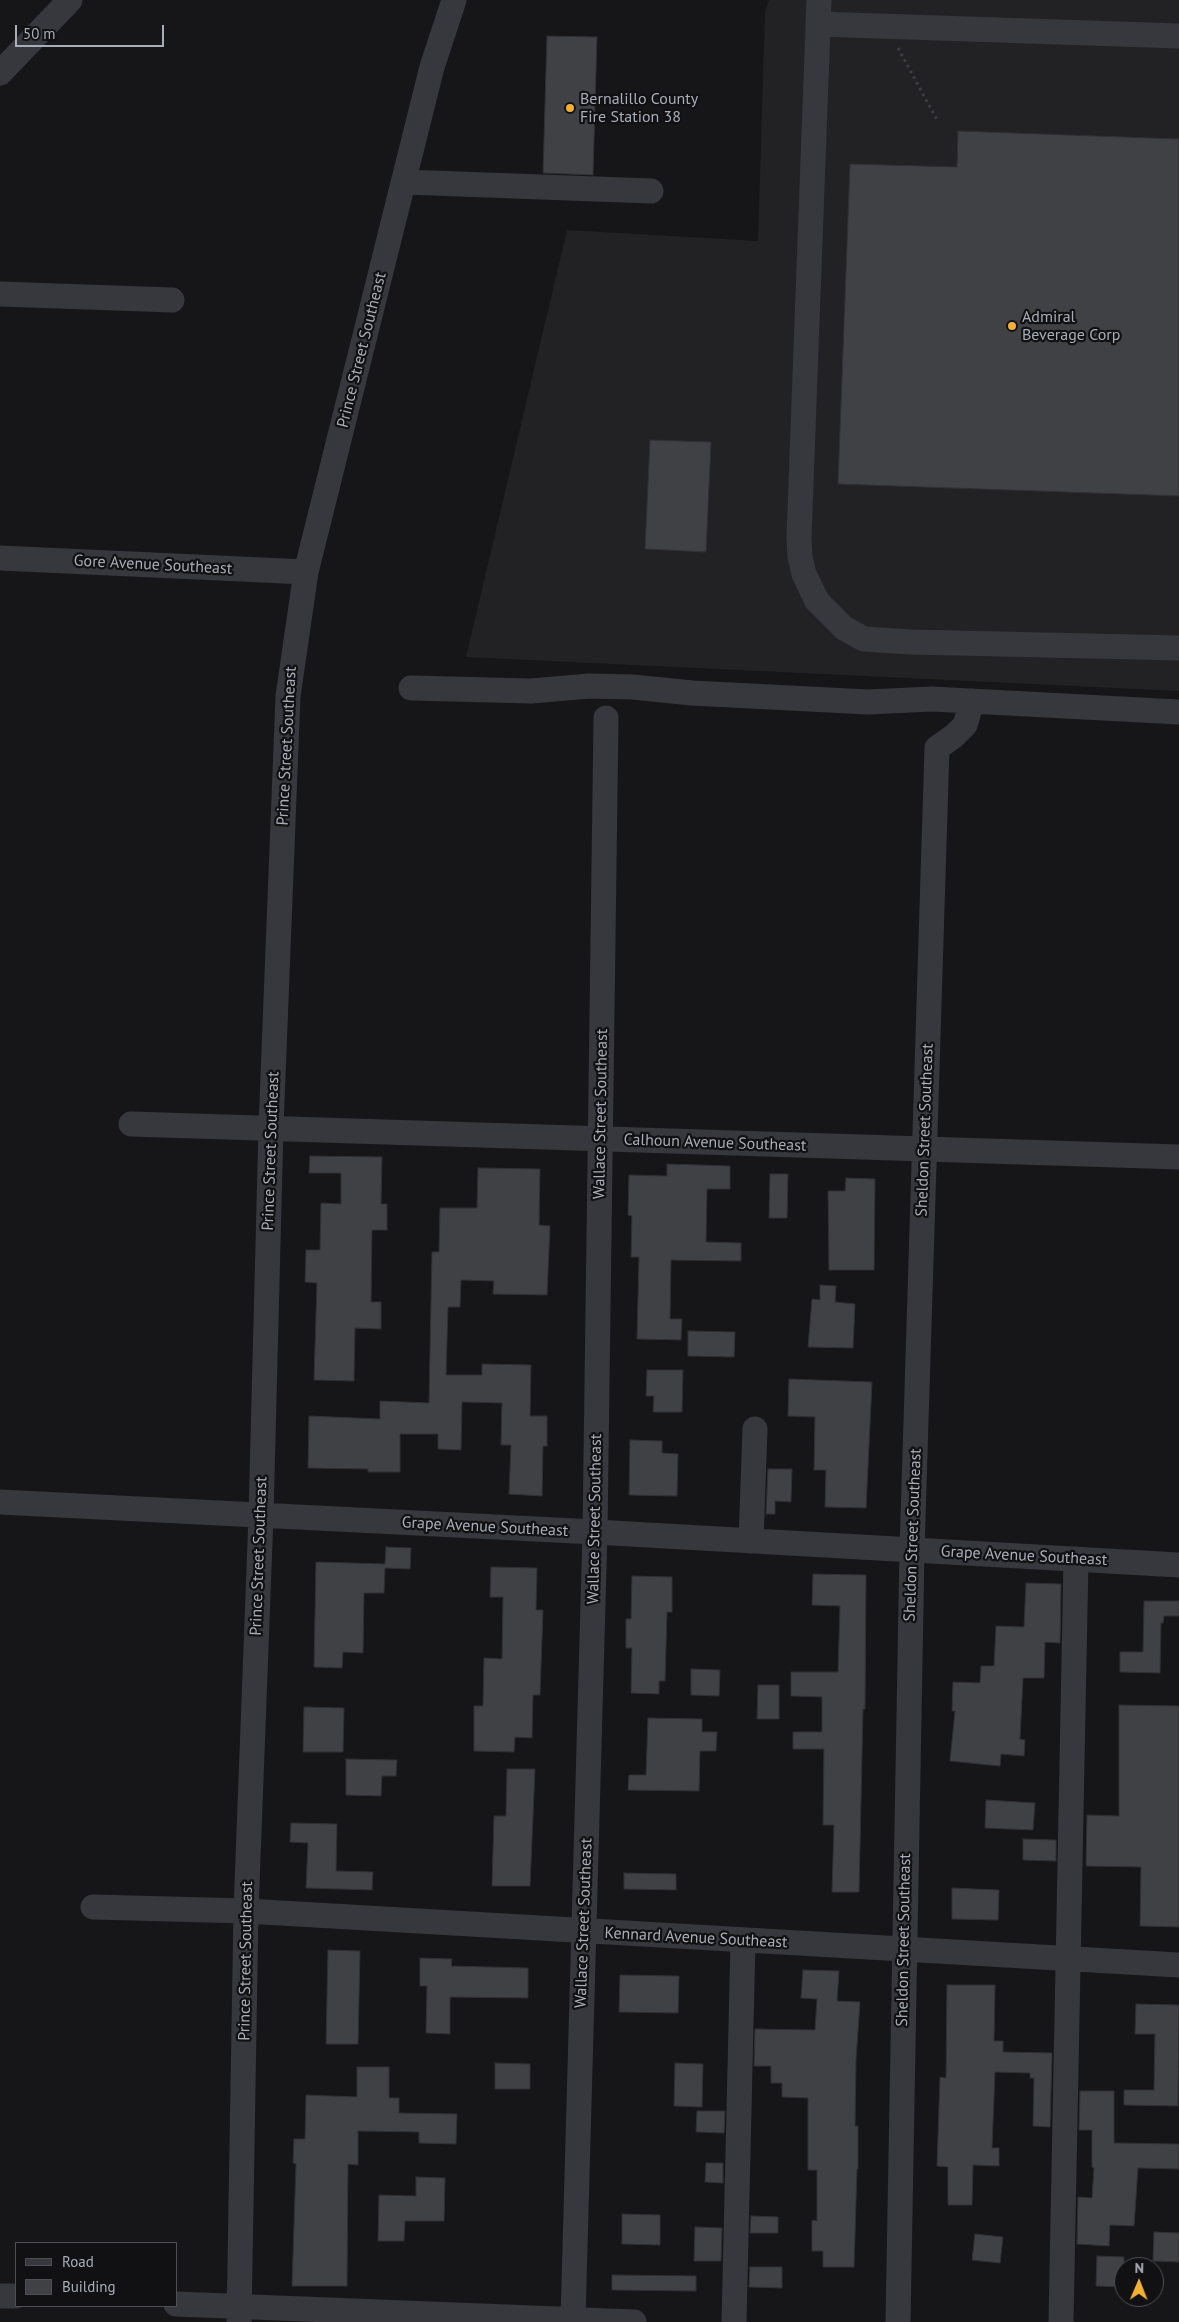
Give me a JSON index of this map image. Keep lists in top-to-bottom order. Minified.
{"streets":{"street":["Prince Street Southeast","Gore Avenue Southeast","Wallace Street Southeast","Sheldon Street Southeast","Calhoun Avenue Southeast","Grape Avenue Southeast","Kennard Avenue Southeast"]},"crossings":[["Prince Street Southeast","Gore Avenue Southeast"],["Prince Street Southeast","Calhoun Avenue Southeast"],["Prince Street Southeast","Grape Avenue Southeast"],["Prince Street Southeast","Kennard Avenue Southeast"],["Wallace Street Southeast","Calhoun Avenue Southeast"],["Wallace Street Southeast","Grape Avenue Southeast"],["Wallace Street Southeast","Kennard Avenue Southeast"],["Sheldon Street Southeast","Calhoun Avenue Southeast"],["Sheldon Street Southeast","Grape Avenue Southeast"],["Sheldon Street Southeast","Kennard Avenue Southeast"]],"places":["Bernalillo County Fire Station 38","Admiral Beverage Corp"],"legend":["Road","Building"],"scale_bar":"50 m","north":"top"}
